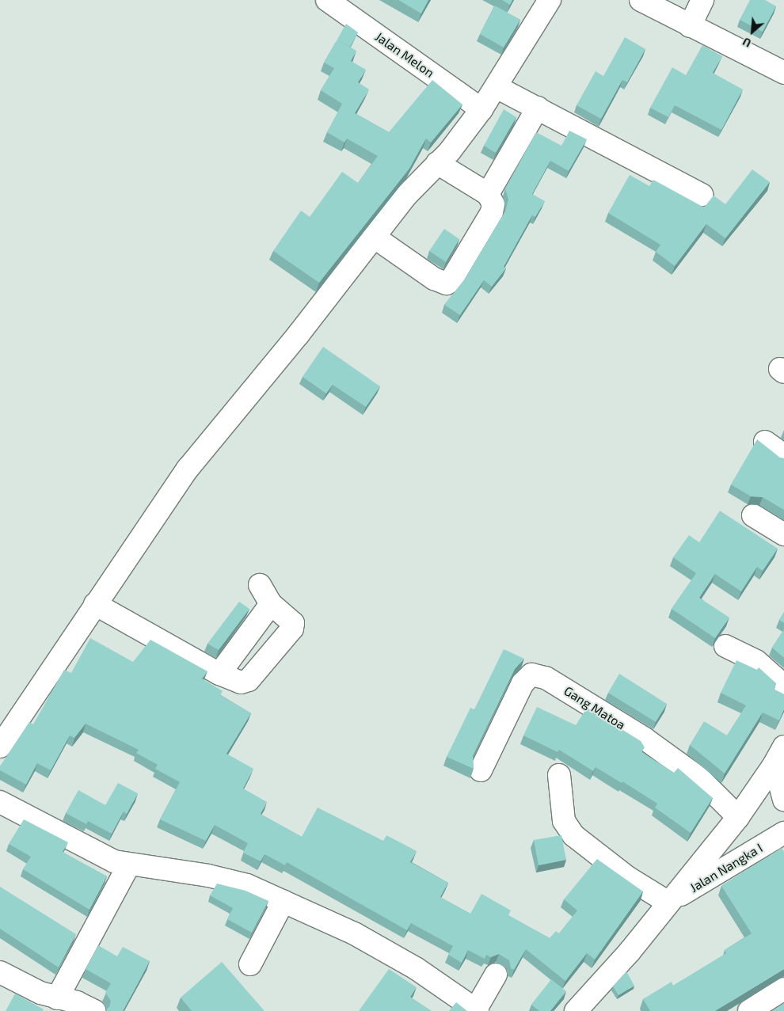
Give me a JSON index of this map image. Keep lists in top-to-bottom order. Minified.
{"streets":{"street":["Jalan Melon","Gang Matoa","Jalan Nangka I"]},"north":"bottom left"}
